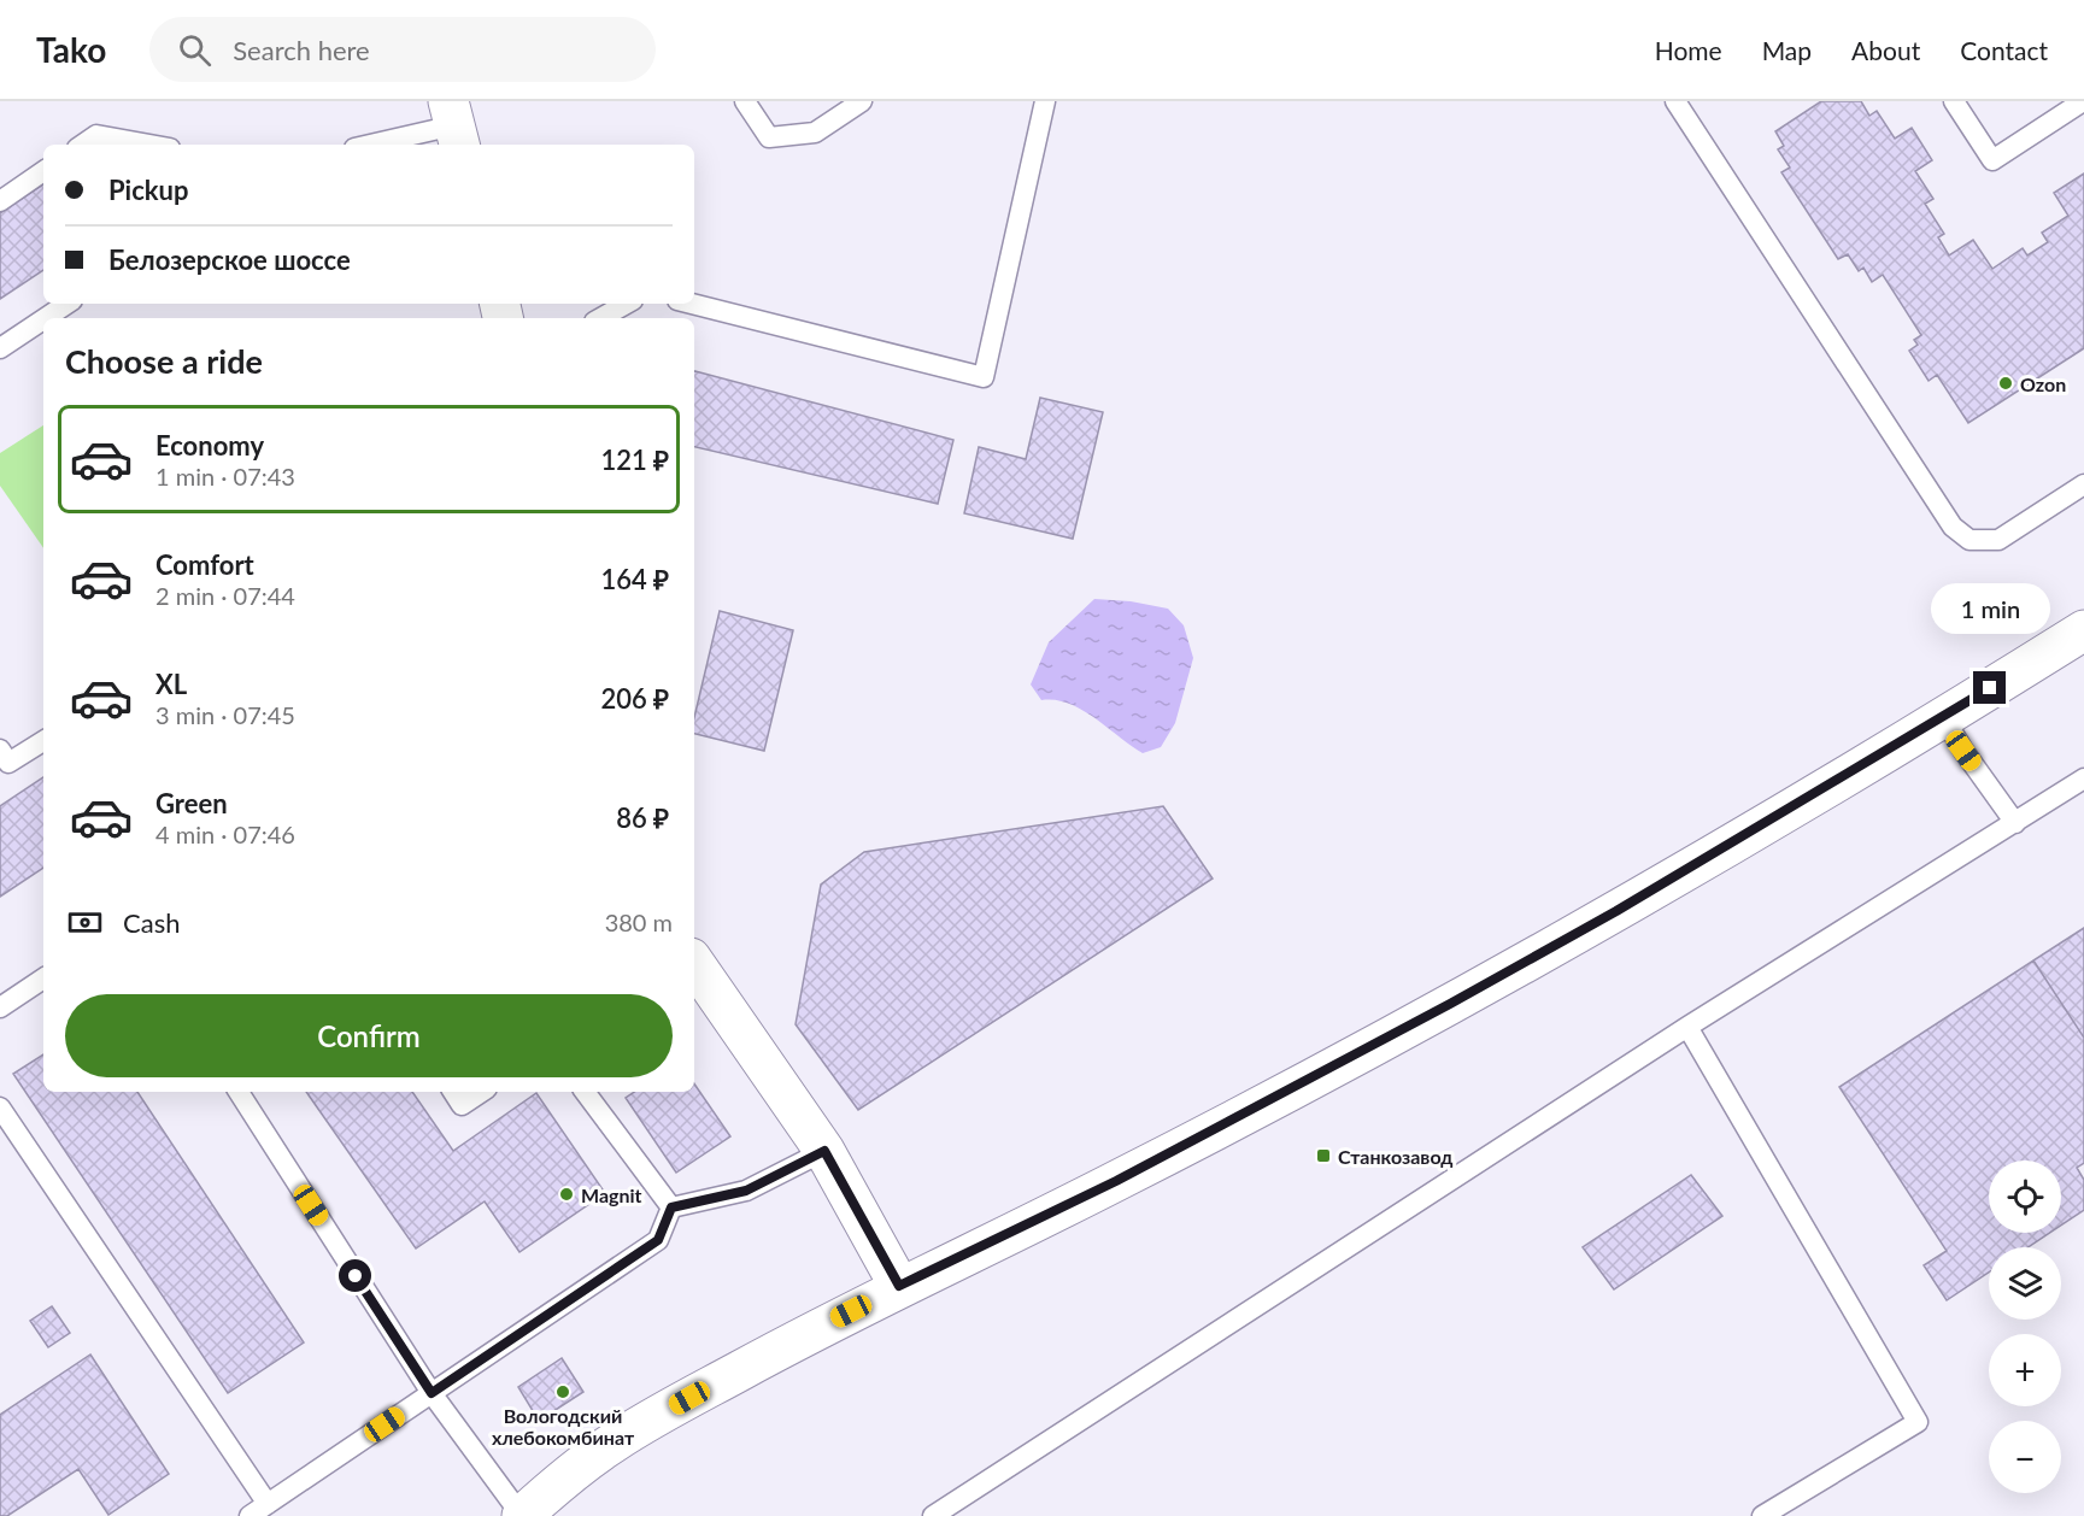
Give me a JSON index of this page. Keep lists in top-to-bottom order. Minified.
{"places":{"other":["Ozon","Magnit","Вологодский хлебокомбинат"],"transit":["Станкозавод"]},"page":{"header":"Tako","search":"Search here","nav":["Home","Map","About","Contact"],"banner":["Pickup","Белозерское шоссе"],"heading":"Choose a ride","list":[{"name":"Economy","note":"1 min · 07:43","value":"121 ₽"},{"name":"Comfort","note":"2 min · 07:44","value":"164 ₽"},{"name":"XL","note":"3 min · 07:45","value":"206 ₽"},{"name":"Green","note":"4 min · 07:46","value":"86 ₽"}],"bubble":"1 min","pay":["Cash","380 m"],"buttons":"Confirm","map_buttons":["+","−"]}}
